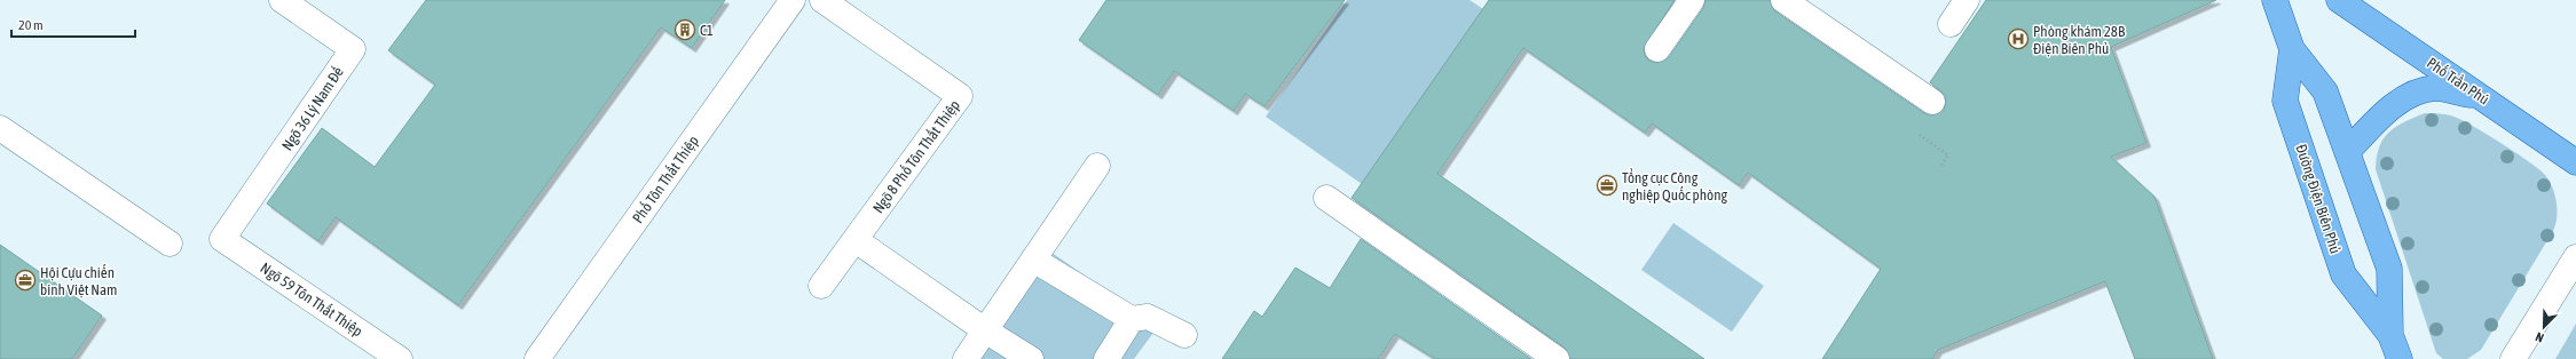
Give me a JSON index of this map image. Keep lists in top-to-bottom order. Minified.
{"streets":{"main road":["Phố Trần Phú","Đường Điện Biên Phủ"],"street":["Ngõ 36 Lý Nam Đế","Ngõ 8 Phố Tôn Thất Thiệp","Phố Tôn Thất Thiệp","Ngõ 59 Tôn Thất Thiệp"]},"crossings":[["Ngõ 36 Lý Nam Đế","Ngõ 59 Tôn Thất Thiệp"]],"places":{"building":["C1"],"hospital":["Phòng khám 28B Điện Biên Phủ"],"office":["Tổng cục Công nghiệp Quốc phòng","Hội Cựu chiến binh Việt Nam"]},"scale_bar":"20 m","north":"bottom left"}
